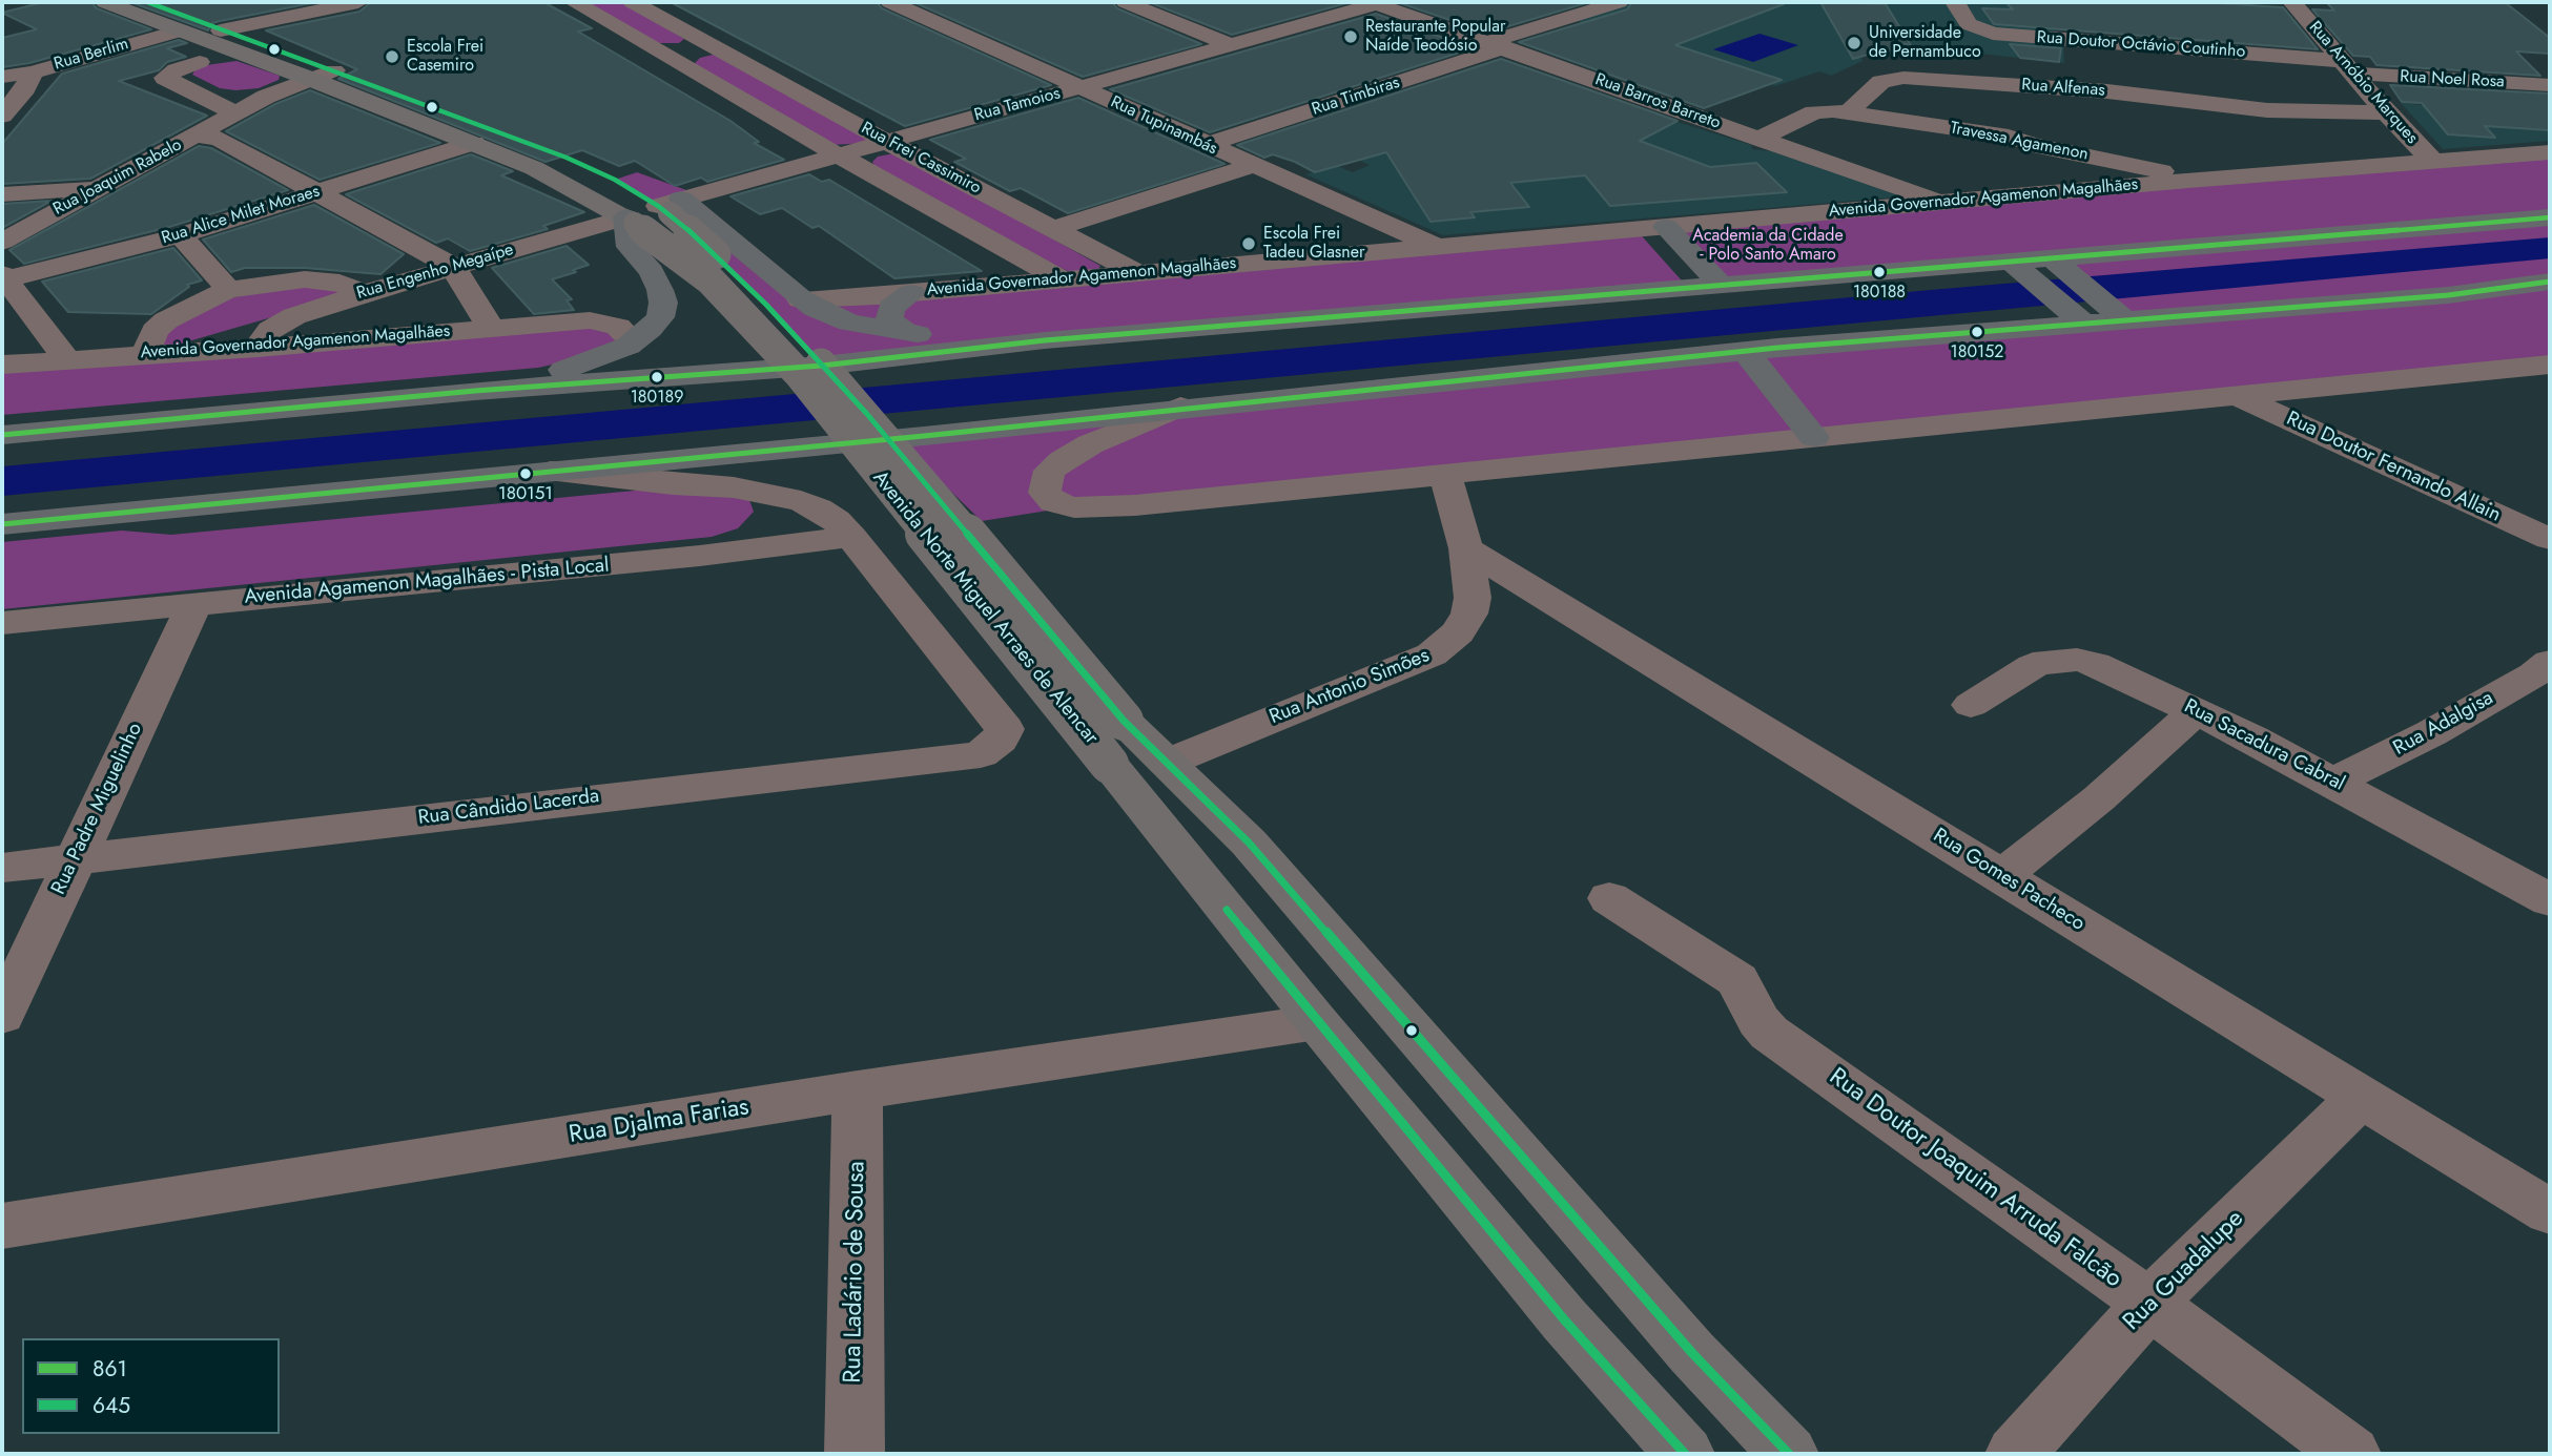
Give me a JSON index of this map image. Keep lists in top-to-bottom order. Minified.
{"streets":{"main road":["Avenida Norte Miguel Arraes de Alencar"],"street":["Rua Doutor Octávio Coutinho","Rua Berlim","Rua Noel Rosa","Rua Arnóbio Marques","Rua Alfenas","Rua Timbiras","Rua Barros Barreto","Rua Tamoios","Rua Tupinambás","Travessa Agamenon","Rua Frei Cassimiro","Rua Joaquim Rabelo","Avenida Governador Agamenon Magalhães","Rua Alice Milet Moraes","Rua Engenho Megaípe","Rua Doutor Fernando Allain","Avenida Agamenon Magalhães - Pista Local","Rua Antonio Simões","Rua Adalgisa","Rua Sacadura Cabral","Rua Cândido Lacerda","Rua Padre Miguelinho","Rua Gomes Pacheco","Rua Djalma Farias","Rua Doutor Joaquim Arruda Falcão","Rua Guadalupe","Rua Ladário de Sousa"]},"crossings":[["Rua Doutor Octávio Coutinho","Rua Noel Rosa"],["Rua Doutor Octávio Coutinho","Rua Arnóbio Marques"],["Rua Berlim","Avenida Norte Miguel Arraes de Alencar"],["Rua Noel Rosa","Rua Arnóbio Marques"],["Rua Arnóbio Marques","Rua Alfenas"],["Rua Arnóbio Marques","Avenida Governador Agamenon Magalhães"],["Rua Alfenas","Travessa Agamenon"],["Rua Timbiras","Rua Barros Barreto"],["Rua Timbiras","Rua Tupinambás"],["Rua Barros Barreto","Rua Tamoios"],["Rua Barros Barreto","Avenida Governador Agamenon Magalhães"],["Rua Tamoios","Rua Tupinambás"],["Rua Tamoios","Rua Frei Cassimiro"],["Rua Tamoios","Rua Engenho Megaípe"],["Rua Tamoios","Avenida Norte Miguel Arraes de Alencar"],["Rua Tupinambás","Avenida Governador Agamenon Magalhães"],["Travessa Agamenon","Avenida Governador Agamenon Magalhães"],["Rua Frei Cassimiro","Avenida Governador Agamenon Magalhães"],["Rua Joaquim Rabelo","Avenida Norte Miguel Arraes de Alencar"],["Avenida Governador Agamenon Magalhães","Rua Engenho Megaípe"],["Rua Alice Milet Moraes","Avenida Norte Miguel Arraes de Alencar"],["Rua Engenho Megaípe","Avenida Norte Miguel Arraes de Alencar"],["Avenida Agamenon Magalhães - Pista Local","Rua Cândido Lacerda"],["Avenida Agamenon Magalhães - Pista Local","Rua Padre Miguelinho"],["Avenida Norte Miguel Arraes de Alencar","Rua Antonio Simões"],["Avenida Norte Miguel Arraes de Alencar","Rua Djalma Farias"],["Rua Antonio Simões","Rua Gomes Pacheco"],["Rua Adalgisa","Rua Sacadura Cabral"],["Rua Cândido Lacerda","Rua Padre Miguelinho"],["Rua Gomes Pacheco","Rua Guadalupe"],["Rua Djalma Farias","Rua Ladário de Sousa"],["Rua Doutor Joaquim Arruda Falcão","Rua Guadalupe"]],"parks":["Academia da Cidade - Polo Santo Amaro"],"places":["Restaurante Popular Naíde Teodósio","Universidade de Pernambuco","Escola Frei Casemiro","Escola Frei Tadeu Glasner","180188","180152","180189","180151"],"lines":["transit line 645","transit line 861"],"legend":["861","645"]}
